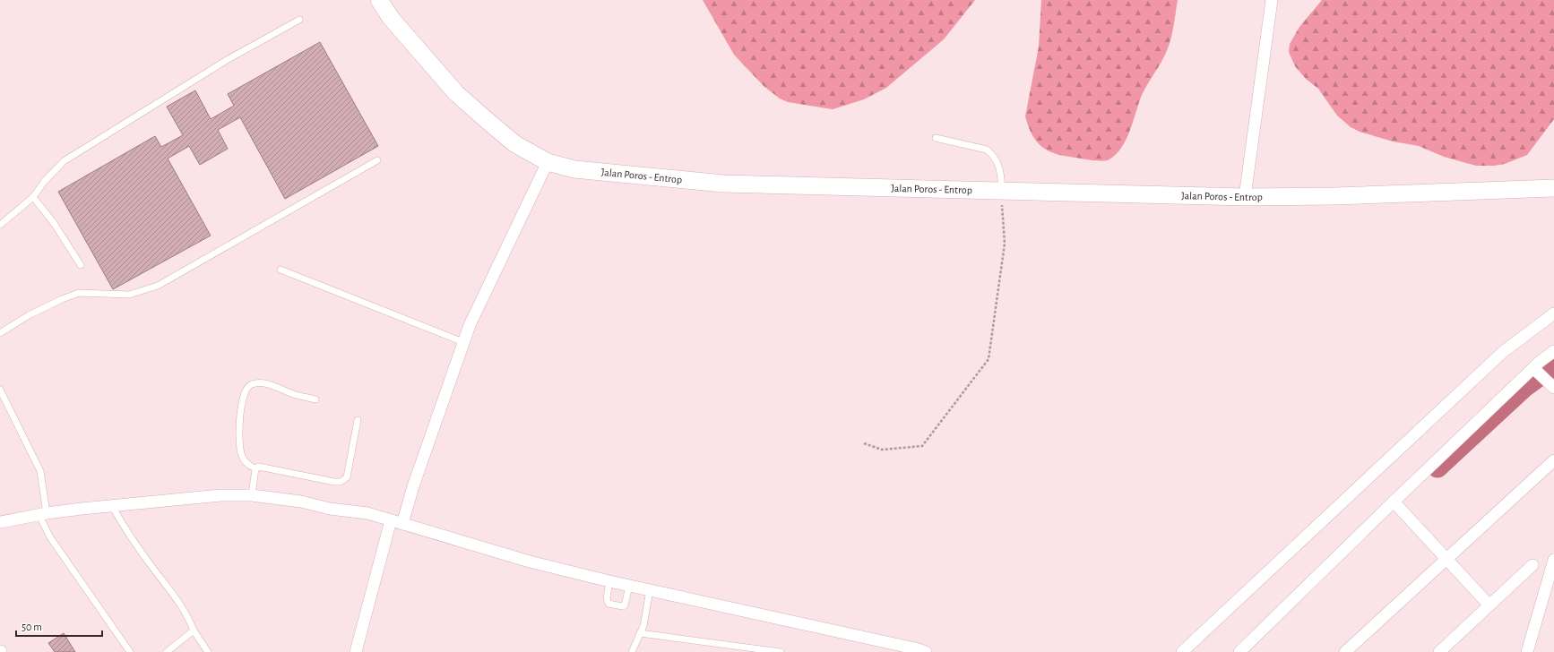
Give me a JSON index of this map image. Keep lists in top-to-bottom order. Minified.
{"streets":{"main road":["Jalan Poros - Entrop"]},"scale_bar":"50 m"}
